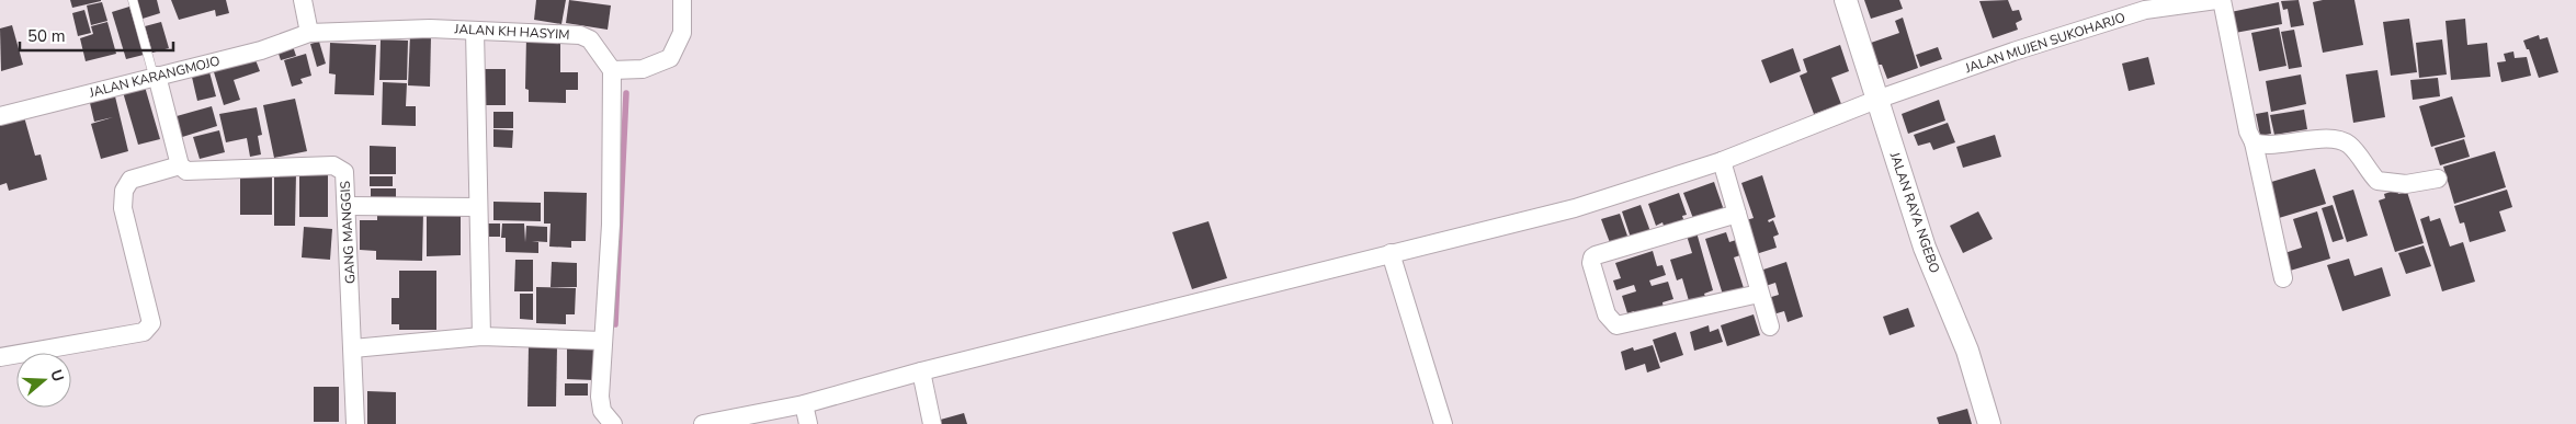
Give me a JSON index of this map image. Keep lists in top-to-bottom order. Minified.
{"streets":{"street":["JALAN KH HASYIM","JALAN MUJEN SUKOHARJO","JALAN KARANGMOJO","JALAN RAYA NGEBO","GANG MANGGIS"]},"crossings":[["JALAN KH HASYIM","JALAN KARANGMOJO"],["JALAN MUJEN SUKOHARJO","JALAN RAYA NGEBO"]],"scale_bar":"50 m","north":"right"}
